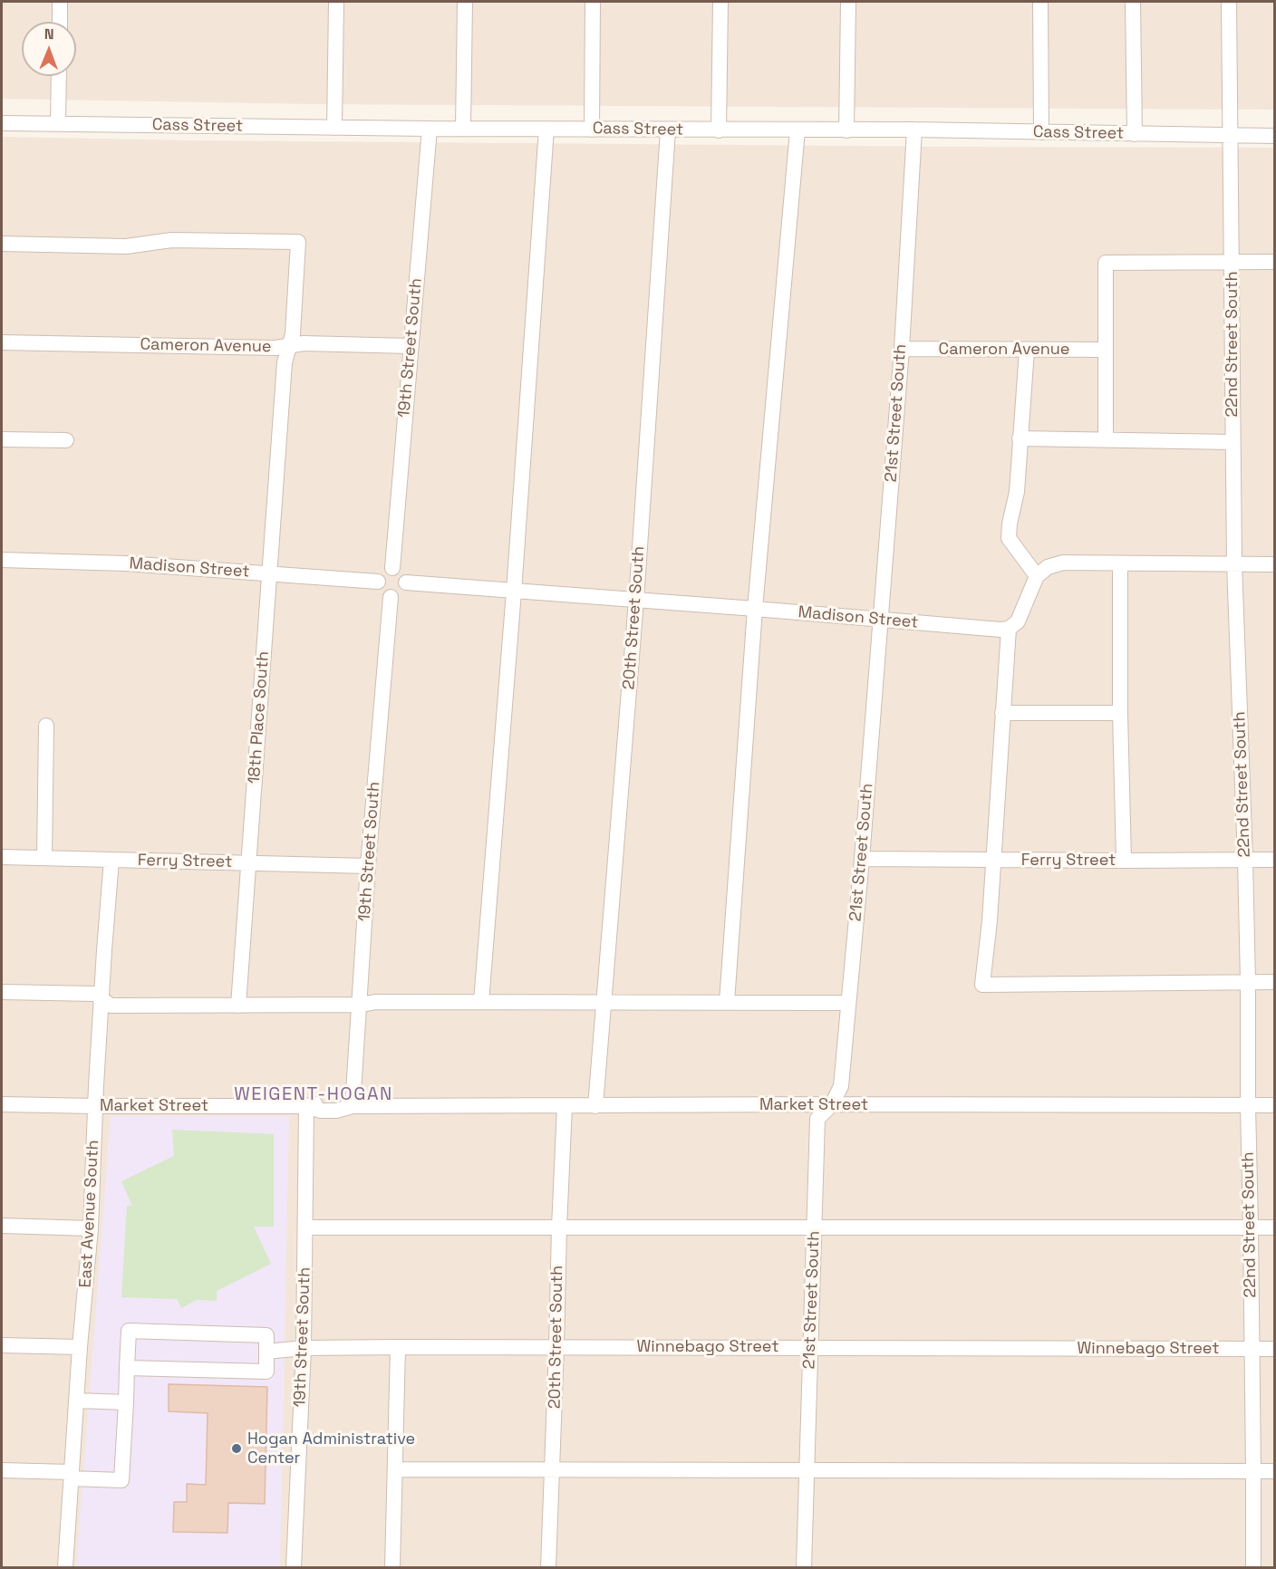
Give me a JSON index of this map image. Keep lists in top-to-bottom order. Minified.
{"streets":{"street":["Cass Street","22nd Street South","Cameron Avenue","19th Street South","21st Street South","Madison Street","20th Street South","18th Place South","Ferry Street","Market Street","East Avenue South","Winnebago Street"]},"crossings":[["Cass Street","22nd Street South"],["Cass Street","19th Street South"],["Cass Street","21st Street South"],["Cass Street","20th Street South"],["22nd Street South","Ferry Street"],["22nd Street South","Market Street"],["22nd Street South","Winnebago Street"],["Cameron Avenue","19th Street South"],["Cameron Avenue","21st Street South"],["Cameron Avenue","18th Place South"],["19th Street South","Madison Street"],["19th Street South","Ferry Street"],["19th Street South","Market Street"],["19th Street South","Winnebago Street"],["21st Street South","Madison Street"],["21st Street South","Ferry Street"],["21st Street South","Market Street"],["21st Street South","Winnebago Street"],["Madison Street","20th Street South"],["Madison Street","18th Place South"],["20th Street South","Market Street"],["20th Street South","Winnebago Street"],["18th Place South","Ferry Street"],["Ferry Street","East Avenue South"],["Market Street","East Avenue South"]],"districts":["WEIGENT-HOGAN"],"places":["Hogan Administrative Center"],"north":"top"}
